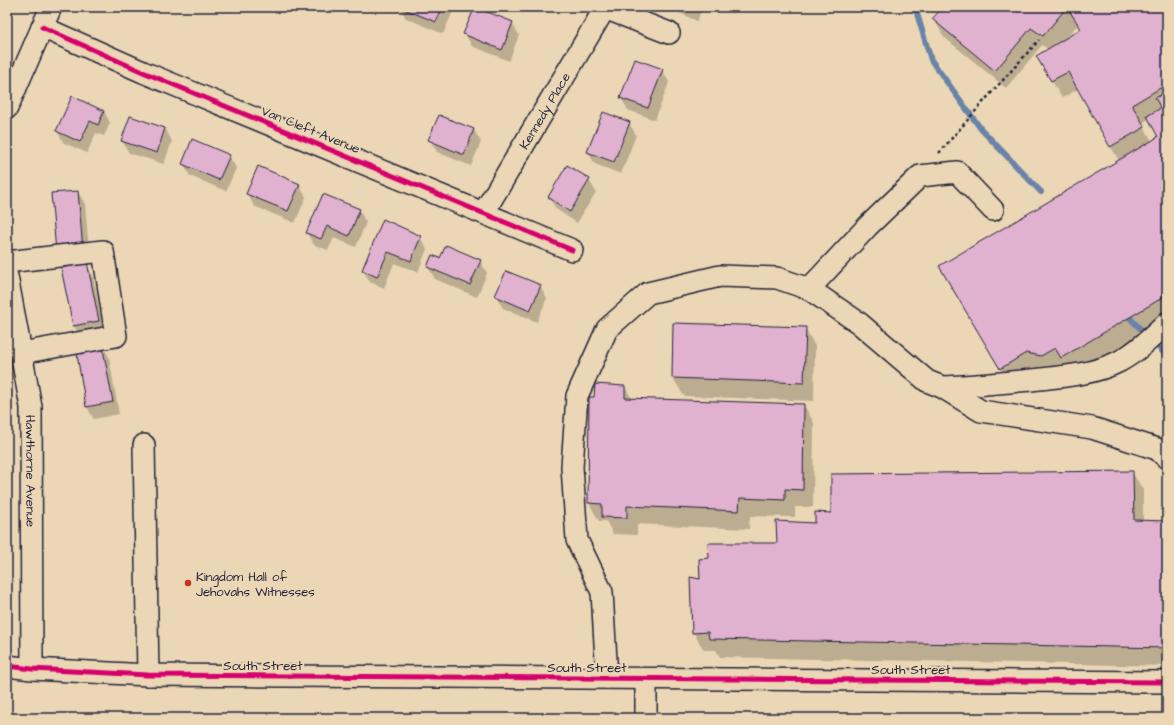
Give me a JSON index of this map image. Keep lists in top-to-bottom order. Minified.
{"streets":{"street":["Kennedy Place","Van Cleft Avenue","Hawthorne Avenue","South Street"]},"crossings":[["Kennedy Place","Van Cleft Avenue"],["Hawthorne Avenue","South Street"]],"places":["Kingdom Hall of Jehovahs Witnesses"]}
